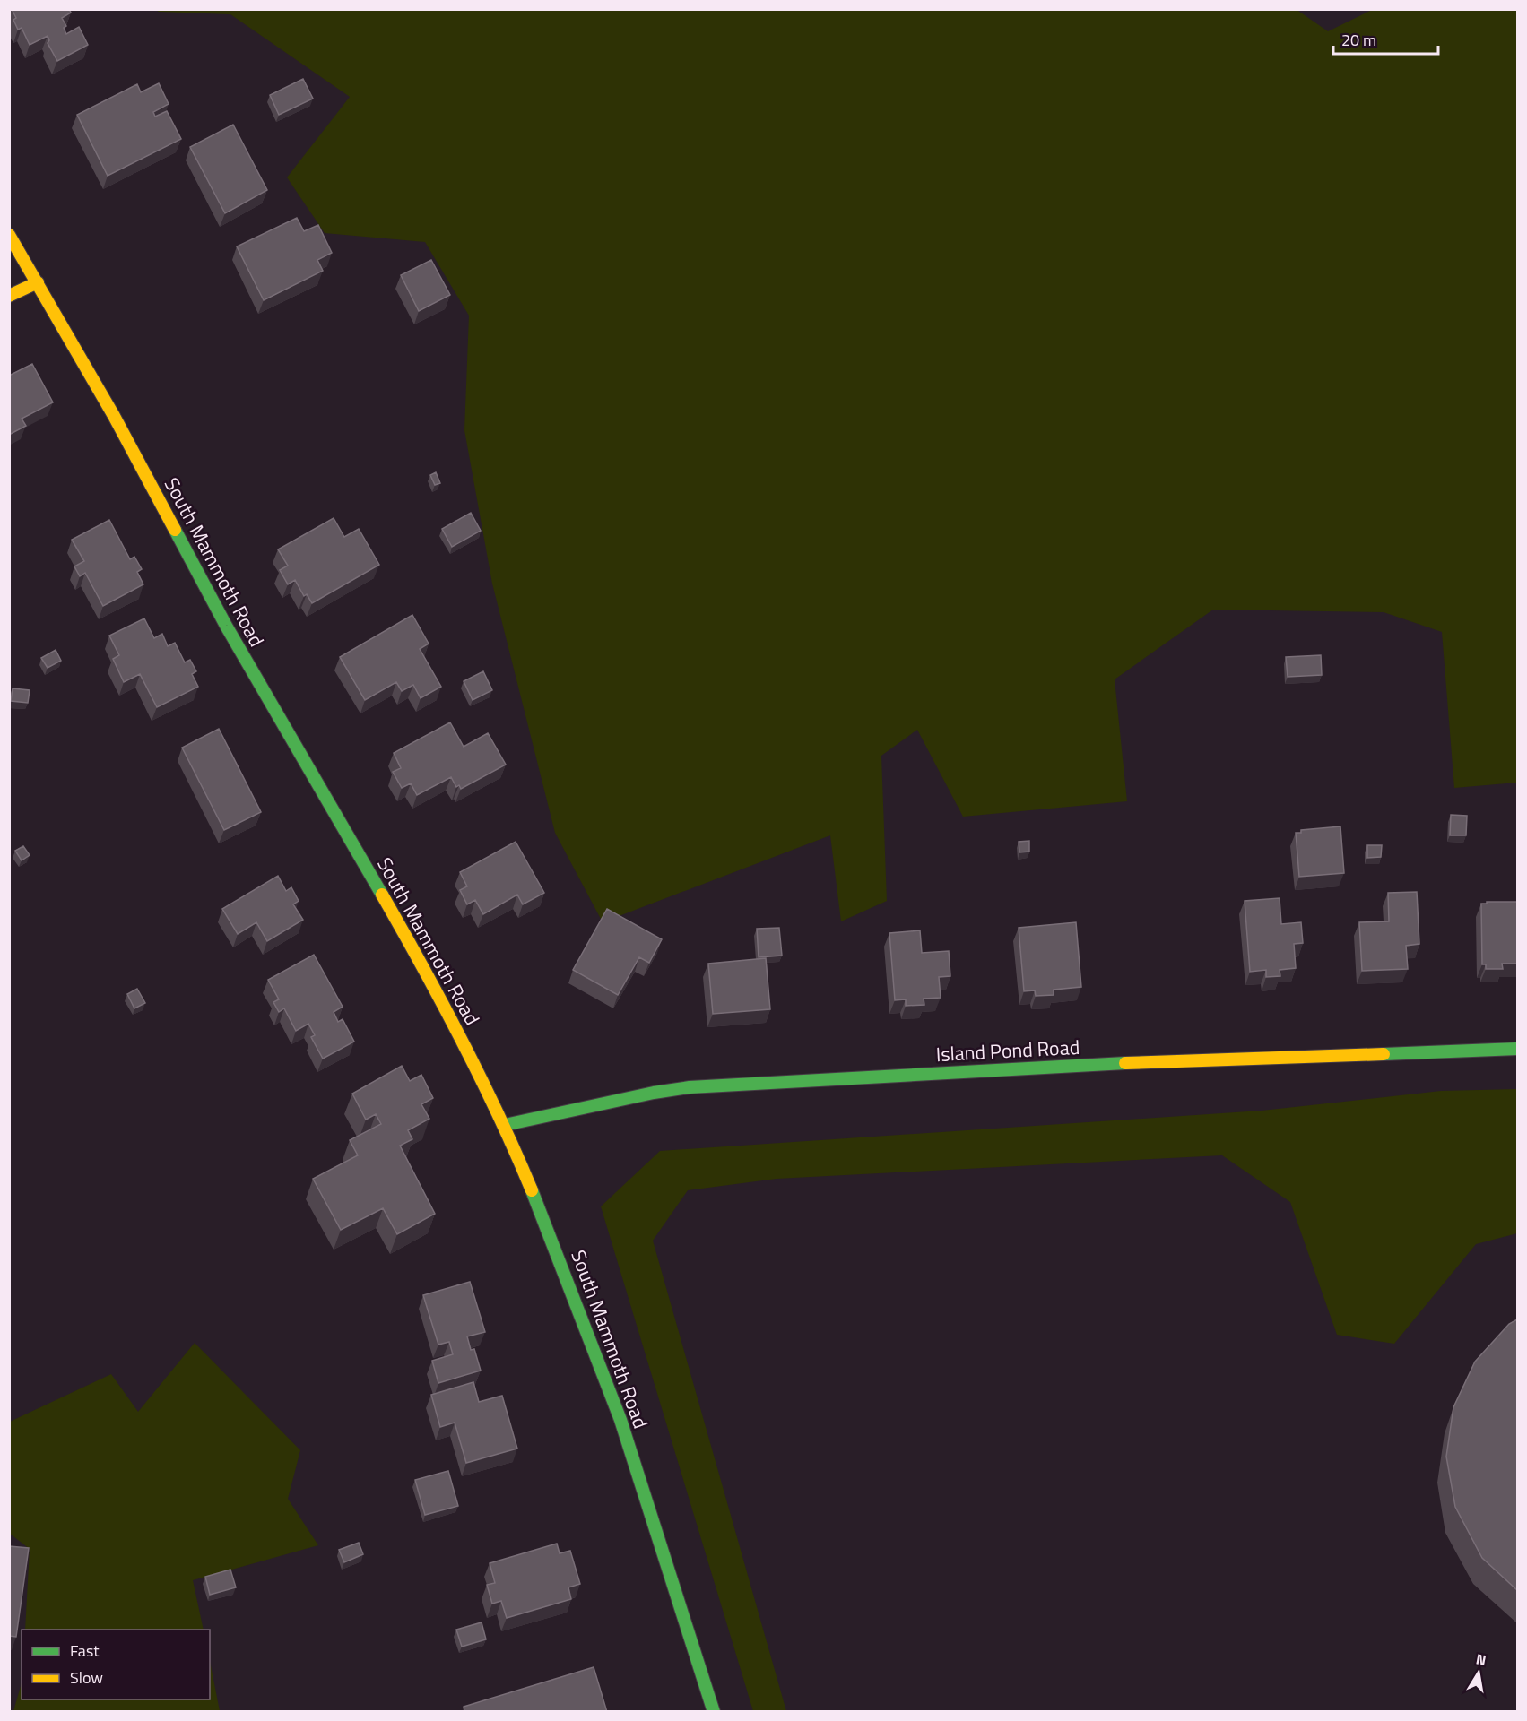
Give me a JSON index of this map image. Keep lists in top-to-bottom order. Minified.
{"streets":{"main road":["South Mammoth Road","Island Pond Road"]},"crossings":[["South Mammoth Road","Island Pond Road"]],"legend":["Fast","Slow"],"scale_bar":"20 m","north":"top"}
